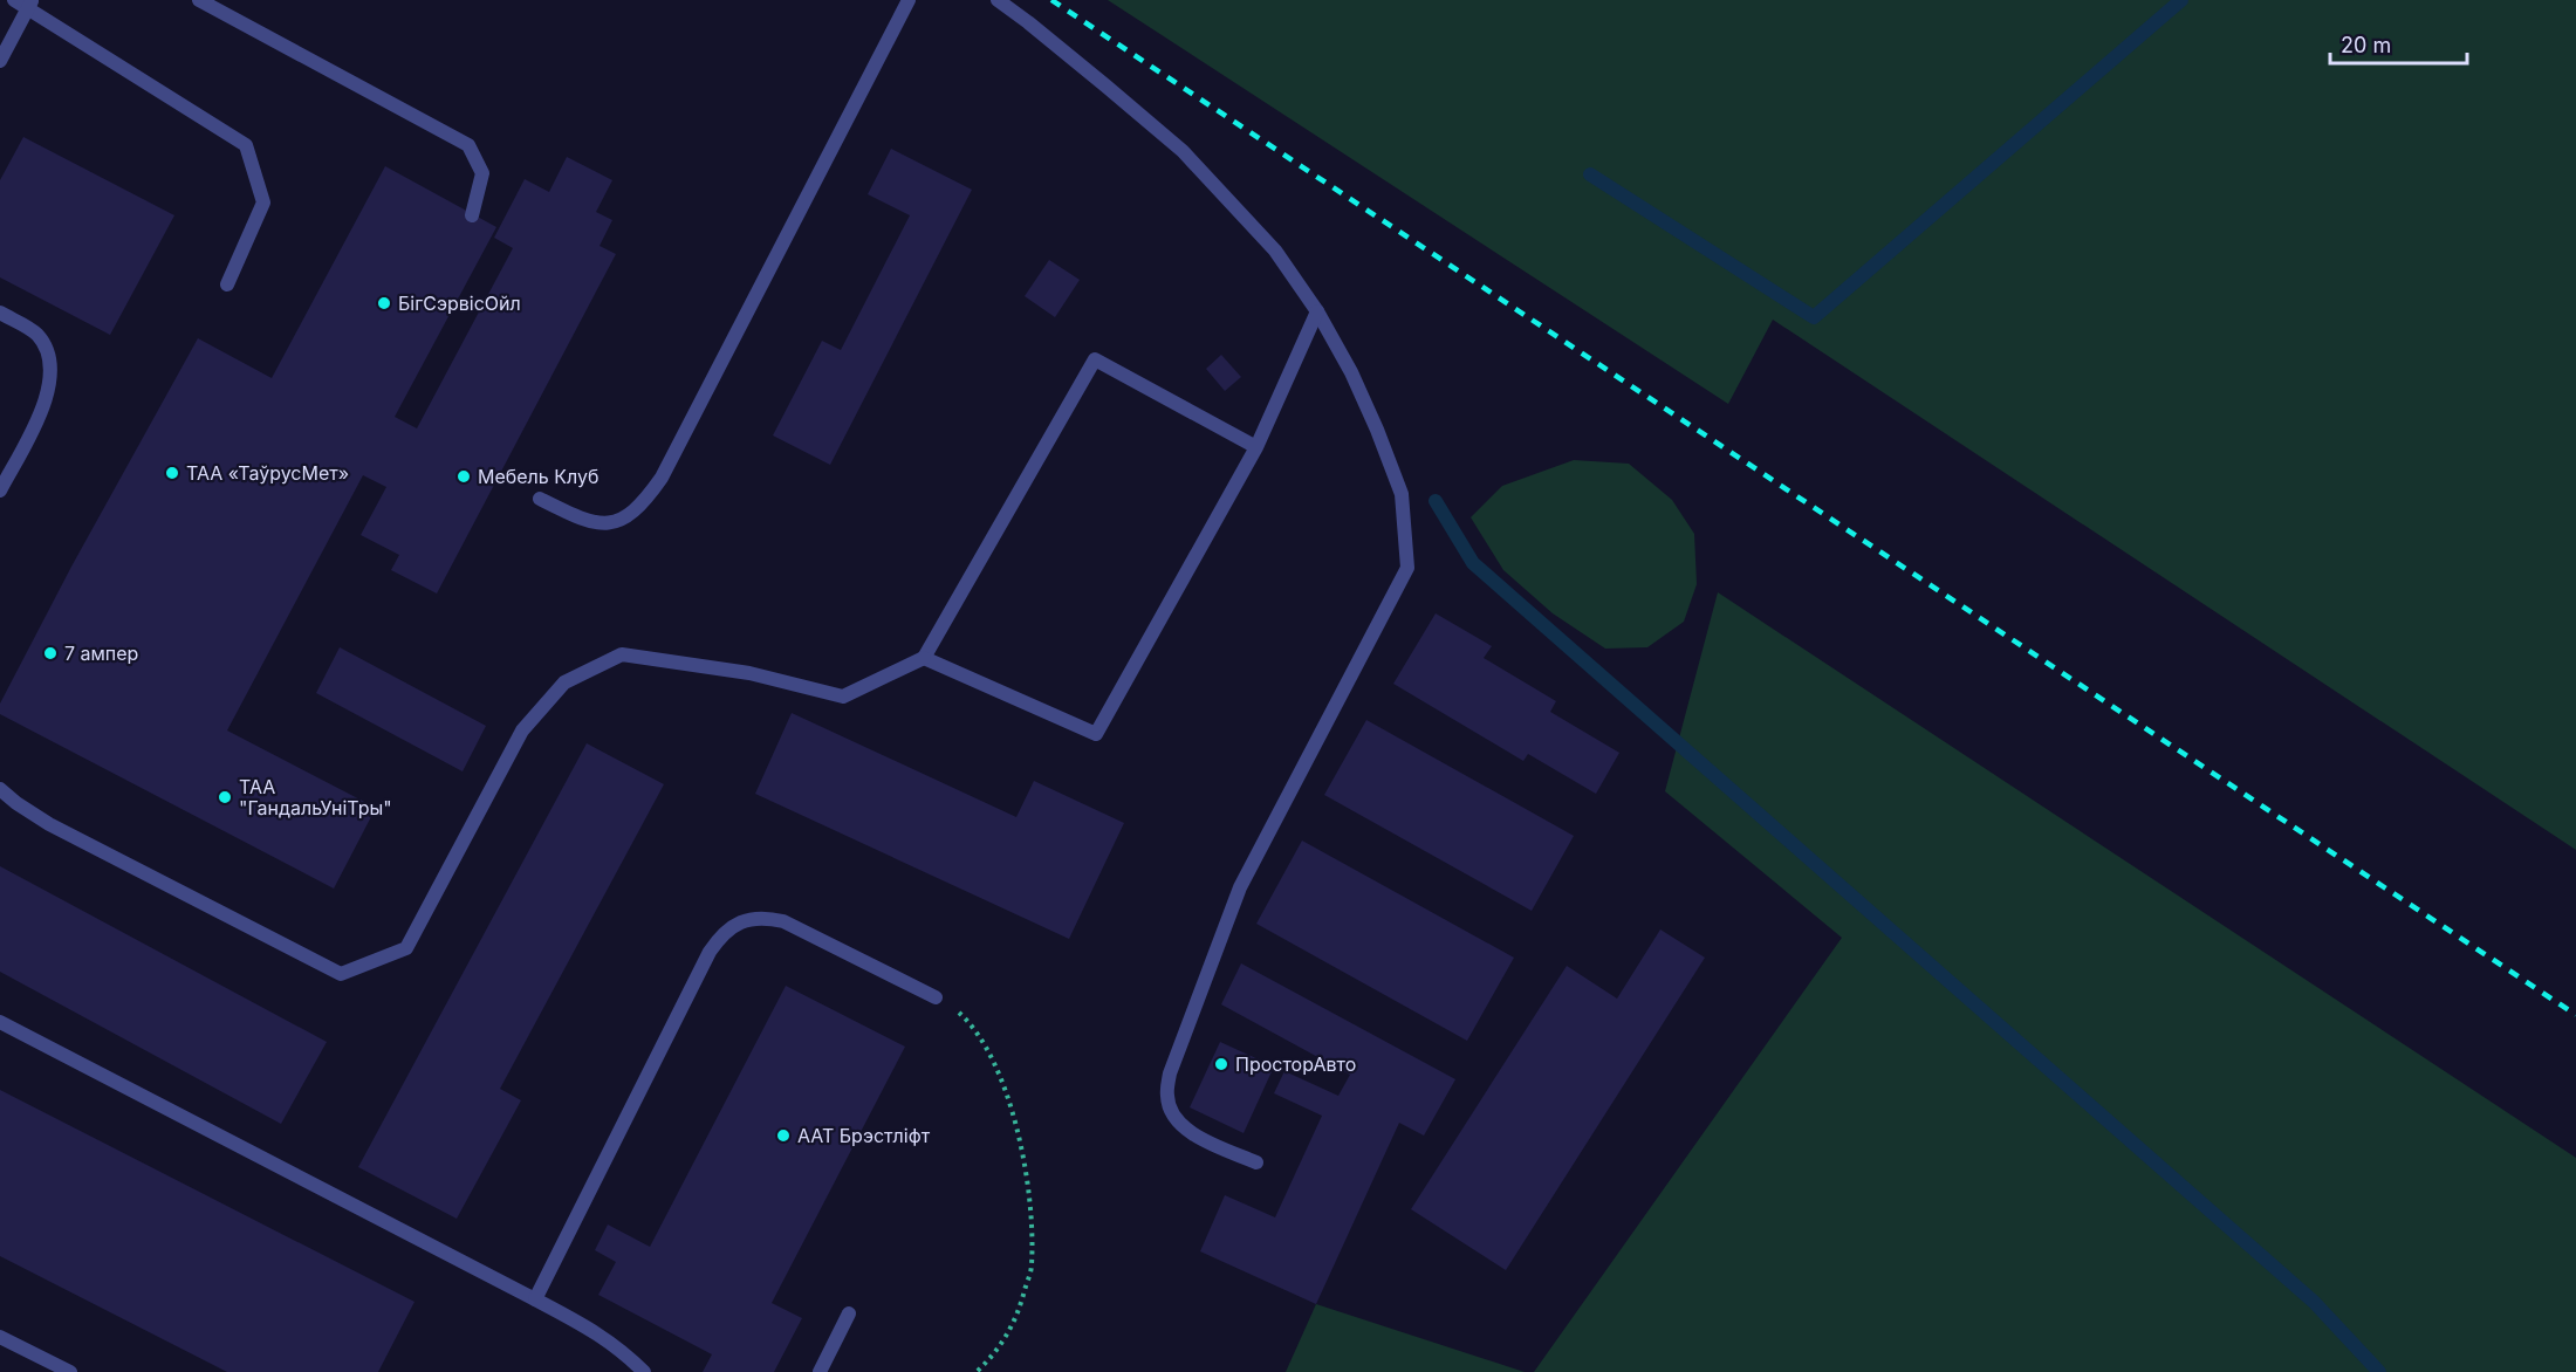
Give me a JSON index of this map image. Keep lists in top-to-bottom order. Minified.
{"places":["БігСэрвісОйл","ТАА «ТаўрусМет»","Мебель Клуб","7 ампер","ТАА \"ГандальУніТры\"","ПросторАвто","ААТ Брэстліфт"],"scale_bar":"20 m"}
